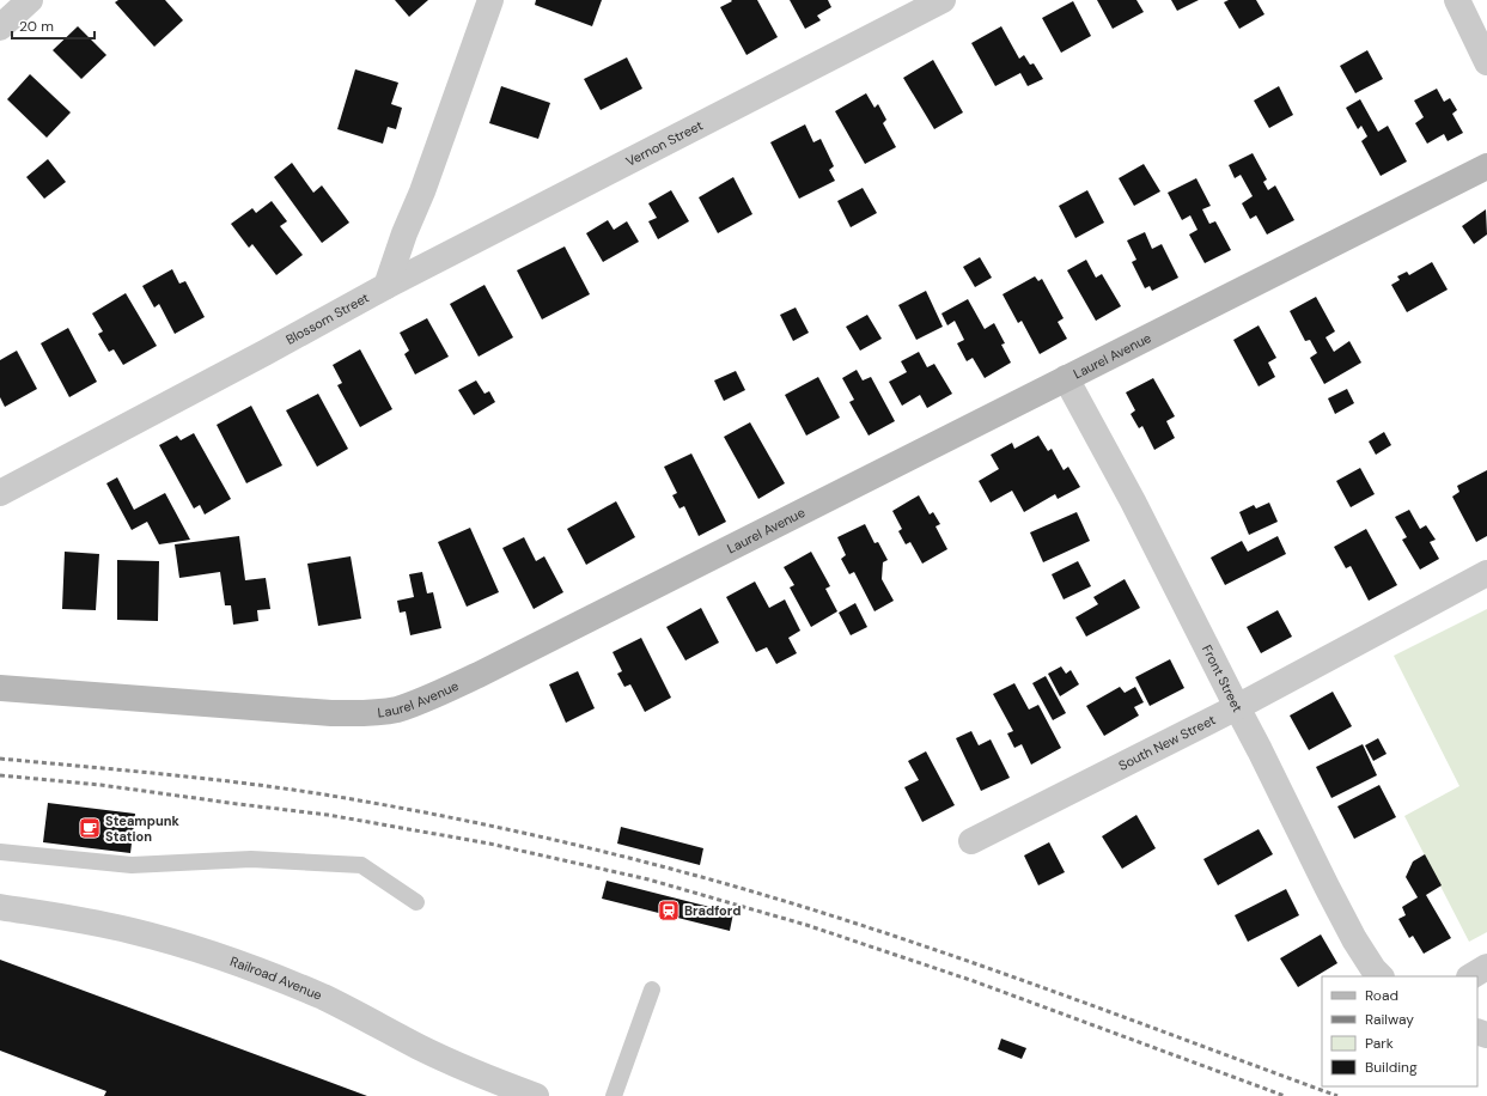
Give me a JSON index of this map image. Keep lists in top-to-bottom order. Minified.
{"streets":{"main road":["Laurel Avenue"],"street":["Vernon Street","Blossom Street","Front Street","South New Street","Railroad Avenue"]},"crossings":[["Vernon Street","Blossom Street"],["Laurel Avenue","Front Street"],["Front Street","South New Street"]],"places":{"cafe":["Steampunk Station"],"station":["Bradford"]},"legend":["Road","Railway","Park","Building"],"scale_bar":"20 m"}
